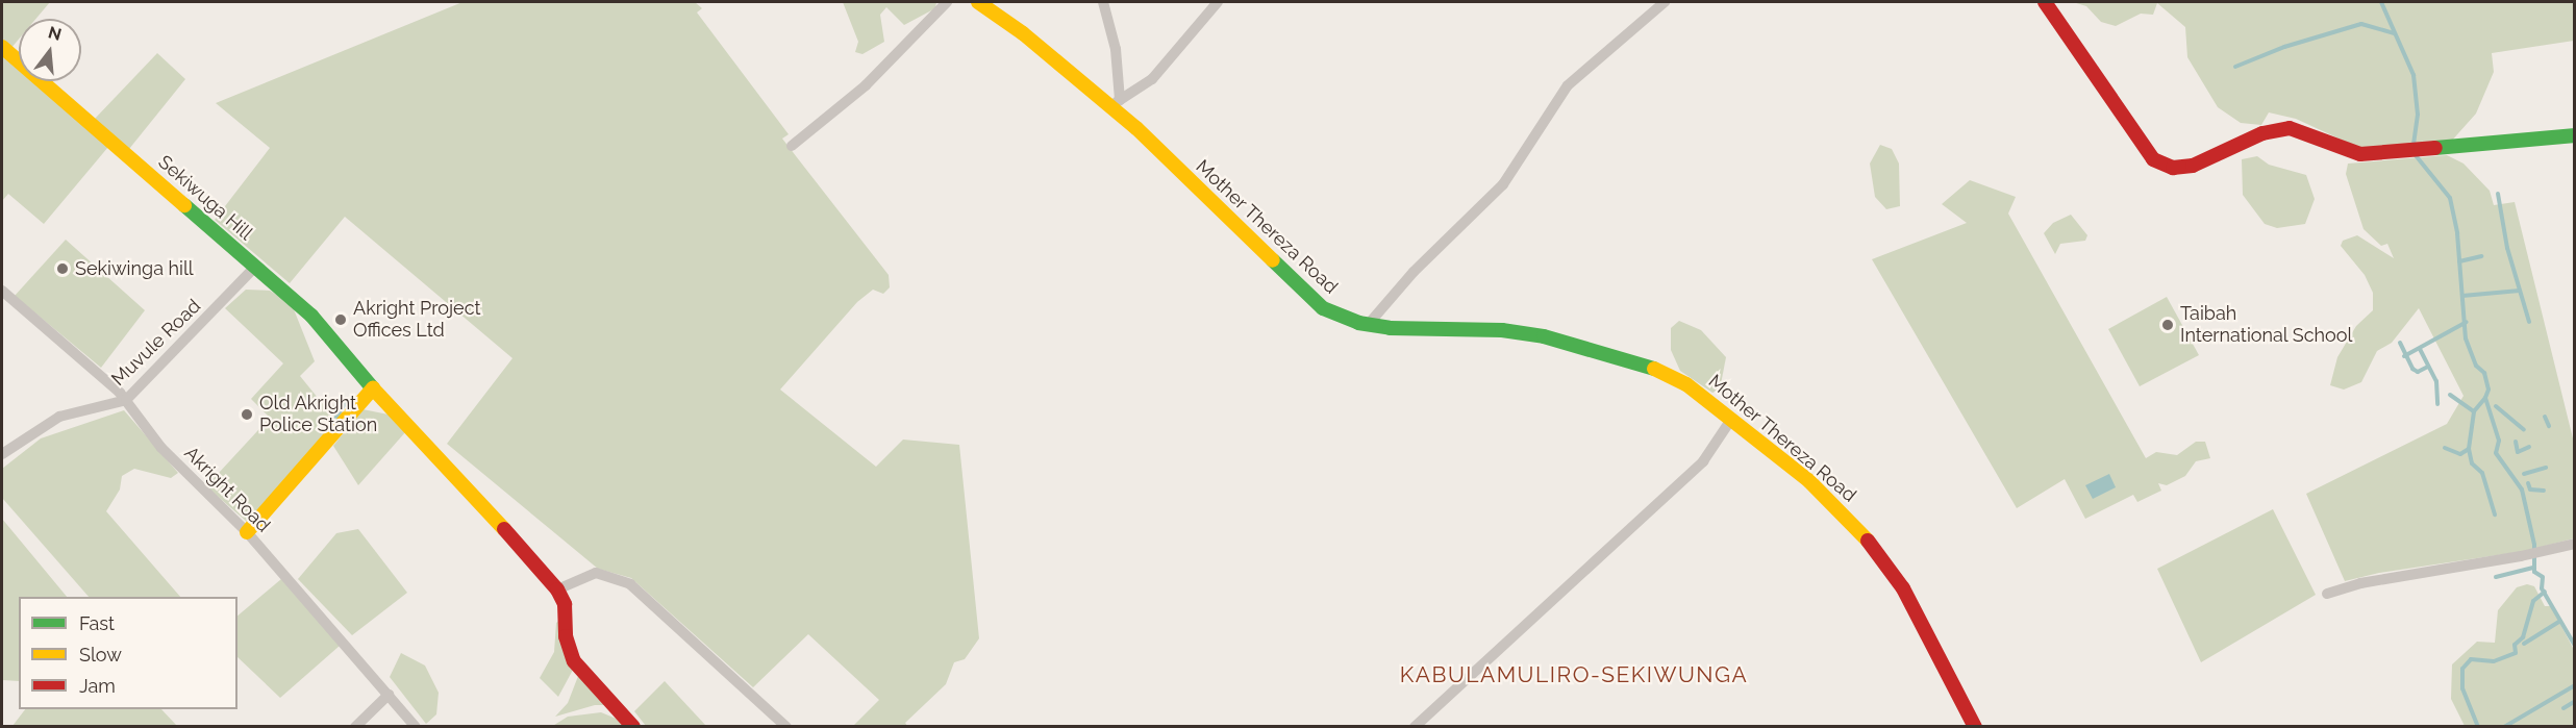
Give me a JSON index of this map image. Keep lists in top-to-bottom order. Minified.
{"streets":{"street":["Sekiwuga Hill","Mother Thereza Road","Muvule Road","Akright Road"]},"crossings":[["Sekiwuga Hill","Muvule Road"],["Muvule Road","Akright Road"]],"districts":["KABULAMULIRO-SEKIWUNGA"],"places":["Sekiwinga hill","Akright Project Offices Ltd","Taibah International School","Old Akright Police Station"],"legend":["Fast","Slow","Jam"],"north":"top"}
